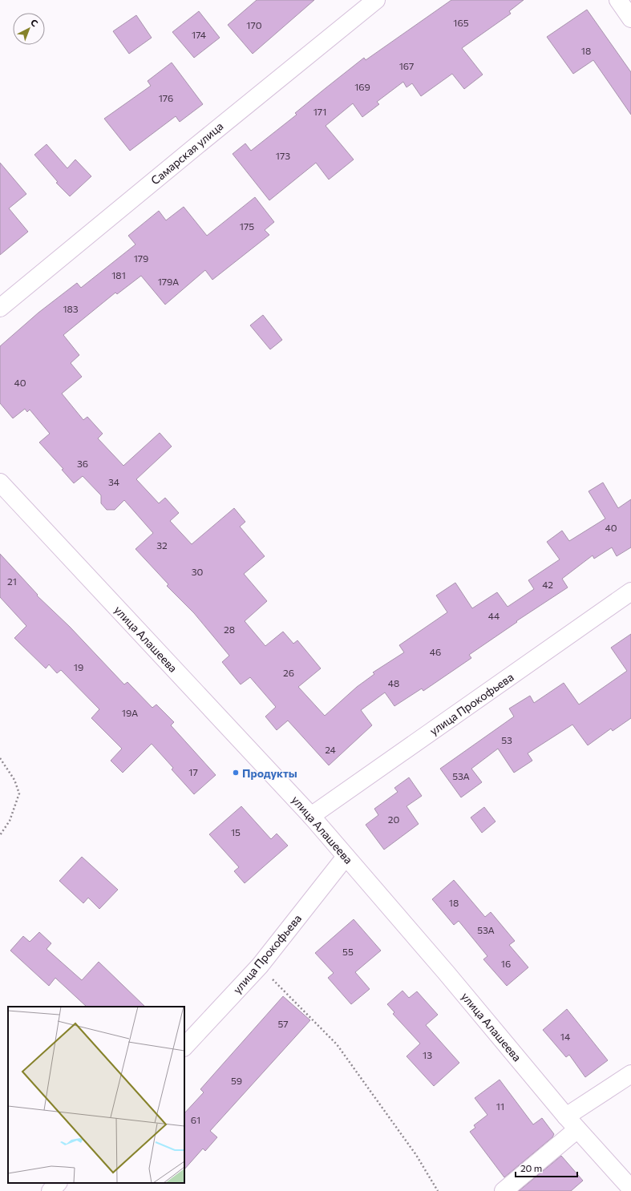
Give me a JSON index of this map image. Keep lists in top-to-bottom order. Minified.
{"streets":{"street":["Самарская улица","улица Алашеева","улица Прокофьева"]},"crossings":[["улица Алашеева","улица Прокофьева"]],"places":["Продукты"],"house_numbers":["165","170","174","18","167","169","176","171","173","175","179","181","179А","183","40","36","34","40","32","30","21","42","44","28","46","19","26","48","19А","53","24","17","53А","20","15","18","53А","55","16","57","14","13","59","11","61"],"scale_bar":"20 m","north":"top right"}
